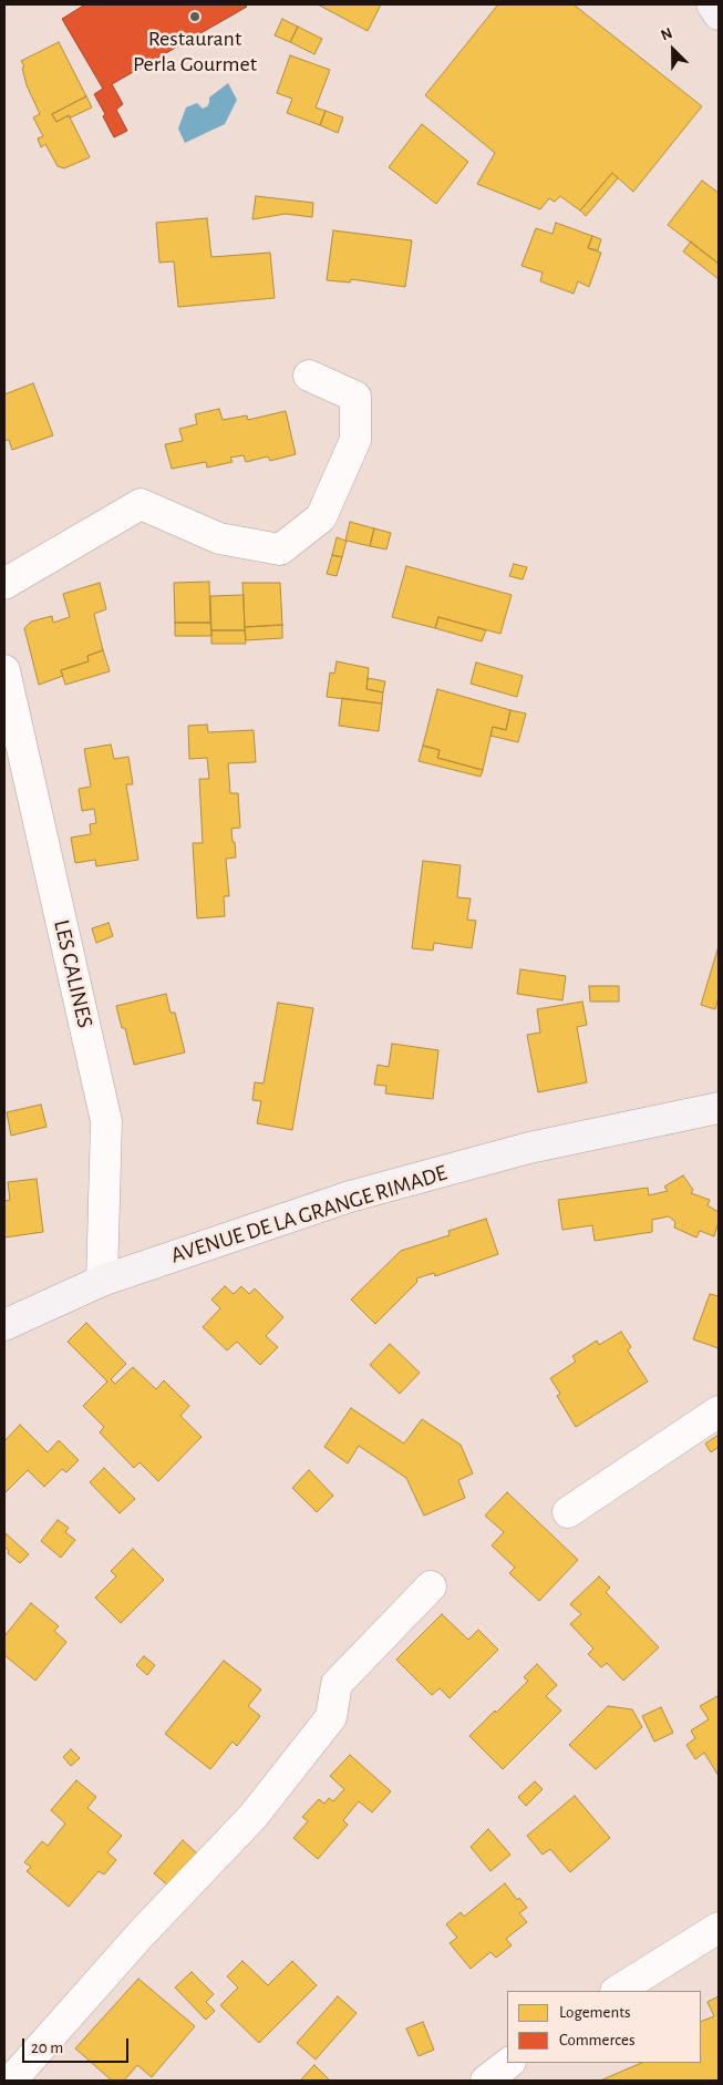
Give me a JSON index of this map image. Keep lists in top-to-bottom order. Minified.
{"streets":{"street":["LES CALINES","AVENUE DE LA GRANGE RIMADE"]},"crossings":[["LES CALINES","AVENUE DE LA GRANGE RIMADE"]],"places":["Restaurant Perla Gourmet"],"legend":["Logements","Commerces"],"scale_bar":"20 m","north":"top left"}
